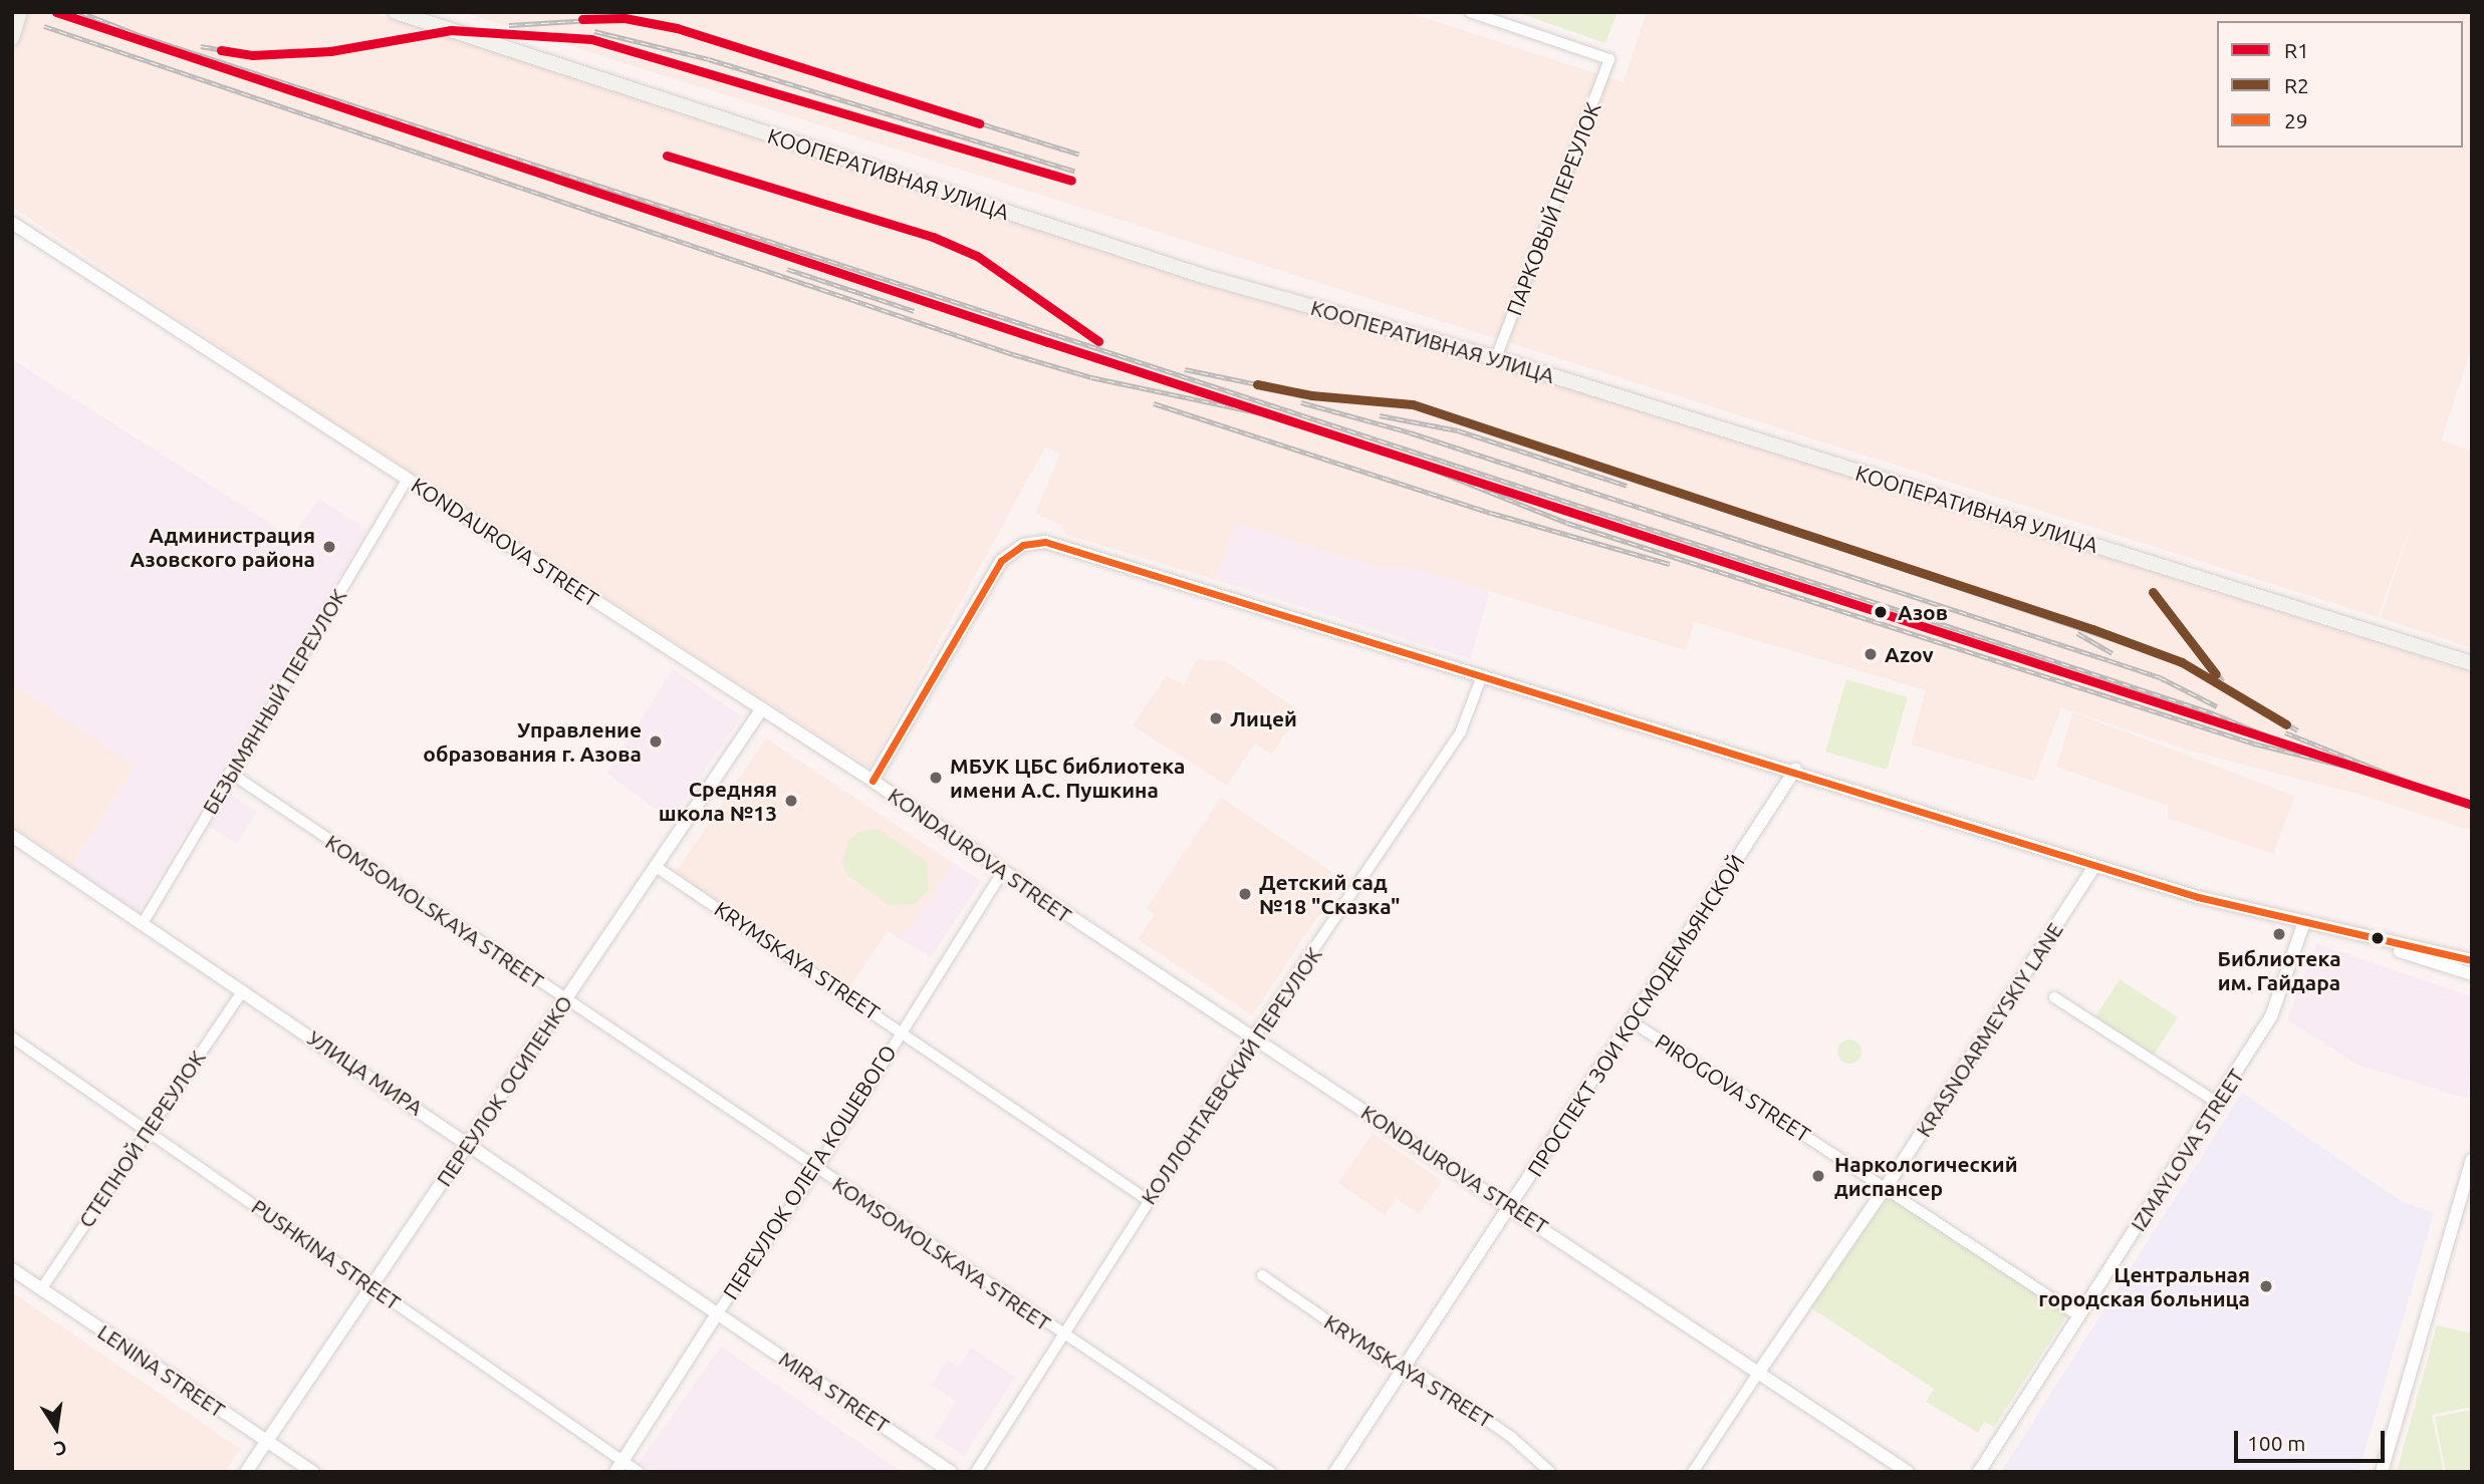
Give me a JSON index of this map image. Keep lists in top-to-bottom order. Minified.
{"streets":{"main road":["КООПЕРАТИВНАЯ УЛИЦА"],"street":["ПАРКОВЫЙ ПЕРЕУЛОК","KONDAUROVA STREET","БЕЗЫМЯННЫЙ ПЕРЕУЛОК","KOMSOMOLSKAYA STREET","KRYMSKAYA STREET","ПРОСПЕКТ ЗОИ КОСМОДЕМЬЯНСКОЙ","KRASNOARMEYSKIY LANE","УЛИЦА МИРА","КОЛЛОНТАЕВСКИЙ ПЕРЕУЛОК","PIROGOVA STREET","ПЕРЕУЛОК ОСИПЕНКО","СТЕПНОЙ ПЕРЕУЛОК","IZMAYLOVA STREET","ПЕРЕУЛОК ОЛЕГА КОШЕВОГО","PUSHKINA STREET","LENINA STREET","MIRA STREET"]},"crossings":[["КООПЕРАТИВНАЯ УЛИЦА","ПАРКОВЫЙ ПЕРЕУЛОК"],["KONDAUROVA STREET","БЕЗЫМЯННЫЙ ПЕРЕУЛОК"],["KONDAUROVA STREET","ПРОСПЕКТ ЗОИ КОСМОДЕМЬЯНСКОЙ"],["KONDAUROVA STREET","KRASNOARMEYSKIY LANE"],["KONDAUROVA STREET","КОЛЛОНТАЕВСКИЙ ПЕРЕУЛОК"],["KONDAUROVA STREET","ПЕРЕУЛОК ОСИПЕНКО"],["KONDAUROVA STREET","ПЕРЕУЛОК ОЛЕГА КОШЕВОГО"],["БЕЗЫМЯННЫЙ ПЕРЕУЛОК","KOMSOMOLSKAYA STREET"],["БЕЗЫМЯННЫЙ ПЕРЕУЛОК","УЛИЦА МИРА"],["KOMSOMOLSKAYA STREET","КОЛЛОНТАЕВСКИЙ ПЕРЕУЛОК"],["KOMSOMOLSKAYA STREET","ПЕРЕУЛОК ОСИПЕНКО"],["KOMSOMOLSKAYA STREET","ПЕРЕУЛОК ОЛЕГА КОШЕВОГО"],["KRYMSKAYA STREET","ПРОСПЕКТ ЗОИ КОСМОДЕМЬЯНСКОЙ"],["KRYMSKAYA STREET","КОЛЛОНТАЕВСКИЙ ПЕРЕУЛОК"],["KRYMSKAYA STREET","ПЕРЕУЛОК ОСИПЕНКО"],["KRYMSKAYA STREET","ПЕРЕУЛОК ОЛЕГА КОШЕВОГО"],["ПРОСПЕКТ ЗОИ КОСМОДЕМЬЯНСКОЙ","PIROGOVA STREET"],["KRASNOARMEYSKIY LANE","PIROGOVA STREET"],["УЛИЦА МИРА","ПЕРЕУЛОК ОСИПЕНКО"],["УЛИЦА МИРА","СТЕПНОЙ ПЕРЕУЛОК"],["УЛИЦА МИРА","ПЕРЕУЛОК ОЛЕГА КОШЕВОГО"],["УЛИЦА МИРА","MIRA STREET"],["PIROGOVA STREET","IZMAYLOVA STREET"],["ПЕРЕУЛОК ОСИПЕНКО","PUSHKINA STREET"],["ПЕРЕУЛОК ОСИПЕНКО","LENINA STREET"],["СТЕПНОЙ ПЕРЕУЛОК","PUSHKINA STREET"],["СТЕПНОЙ ПЕРЕУЛОК","LENINA STREET"],["ПЕРЕУЛОК ОЛЕГА КОШЕВОГО","PUSHKINA STREET"],["ПЕРЕУЛОК ОЛЕГА КОШЕВОГО","MIRA STREET"]],"places":["Администрация Азовского района","Азов","Azov","Лицей","Управление образования г. Азова","МБУК ЦБС библиотека имени А.С. Пушкина","Средняя школа №13","Детский сад №18 \"Сказка\"","Библиотека им. Гайдара","Наркологический диспансер","Центральная городская больница"],"lines":["transit line R1","transit line R2","transit line 29"],"legend":["R1","R2","29"],"scale_bar":"100 m","north":"bottom"}
